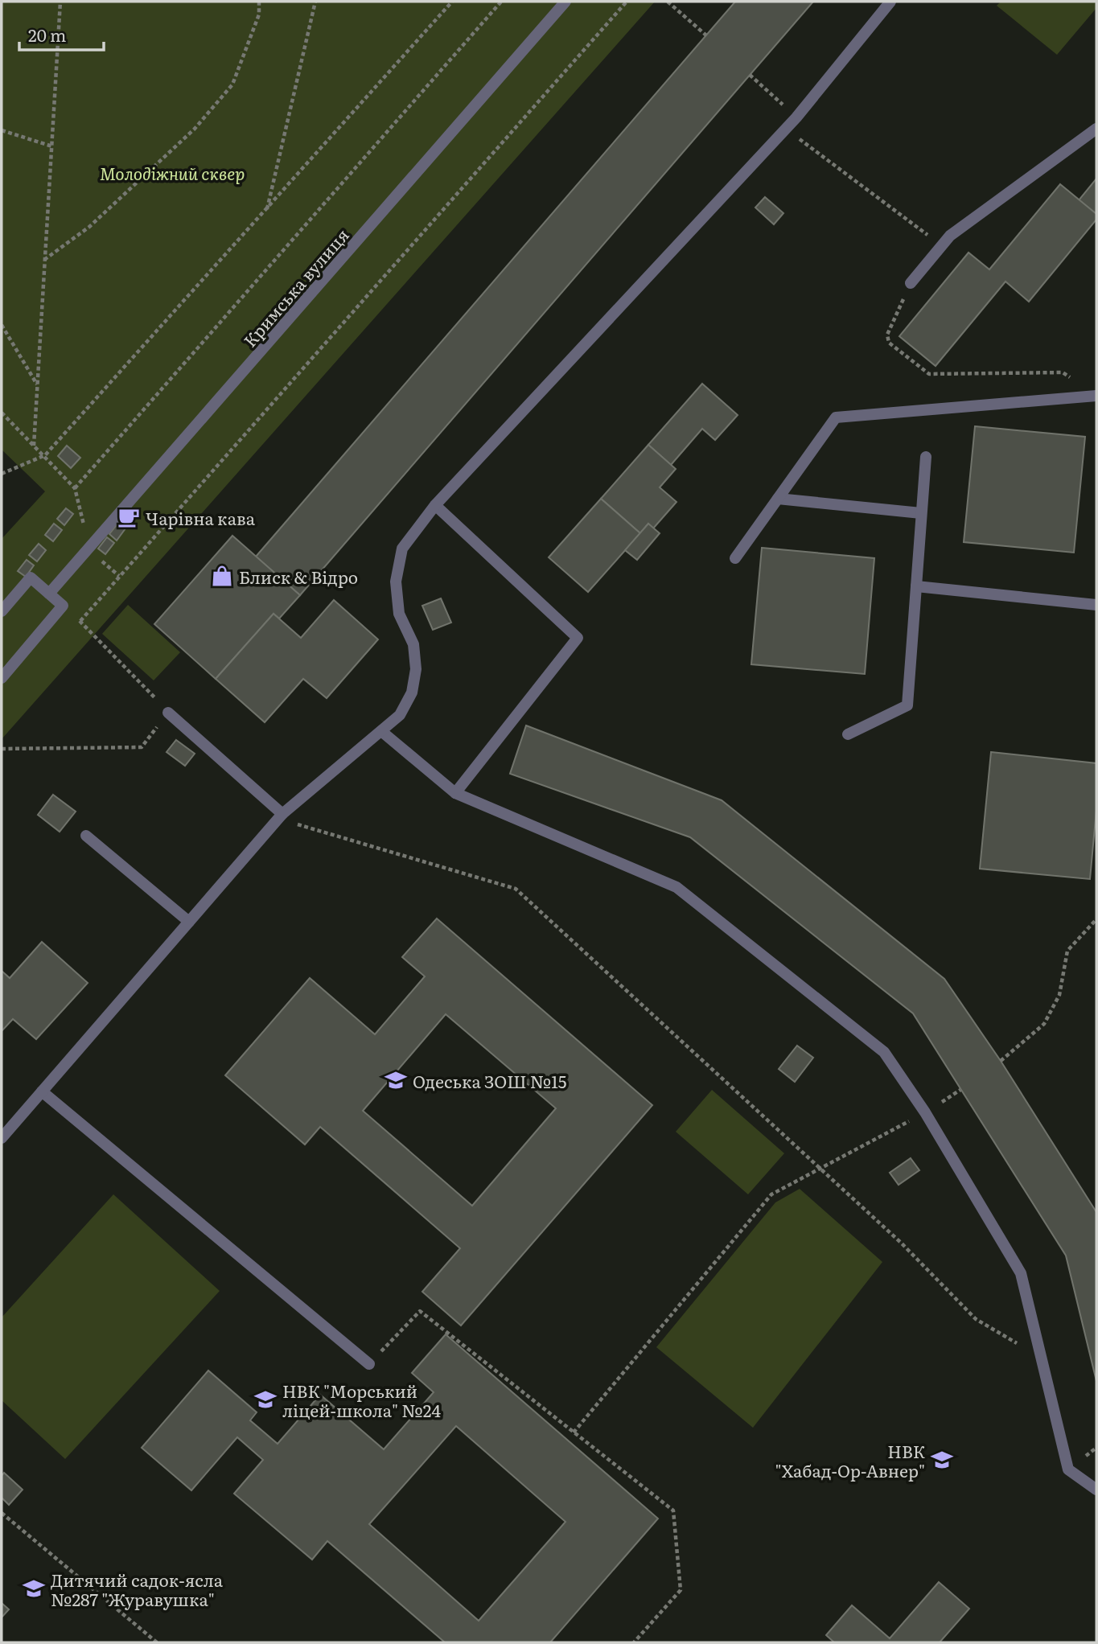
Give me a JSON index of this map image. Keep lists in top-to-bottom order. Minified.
{"streets":{"street":["Кримська вулиця"]},"parks":["Молодіжний сквер"],"places":{"cafe":["Чарівна кава"],"shop":["Блиск & Відро"],"school or university":["Одеська ЗОШ №15","НВК \"Морський ліцей-школа\" №24","НВК \"Хабад-Ор-Авнер\"","Дитячий садок-ясла №287 \"Журавушка\""]},"scale_bar":"20 m"}
